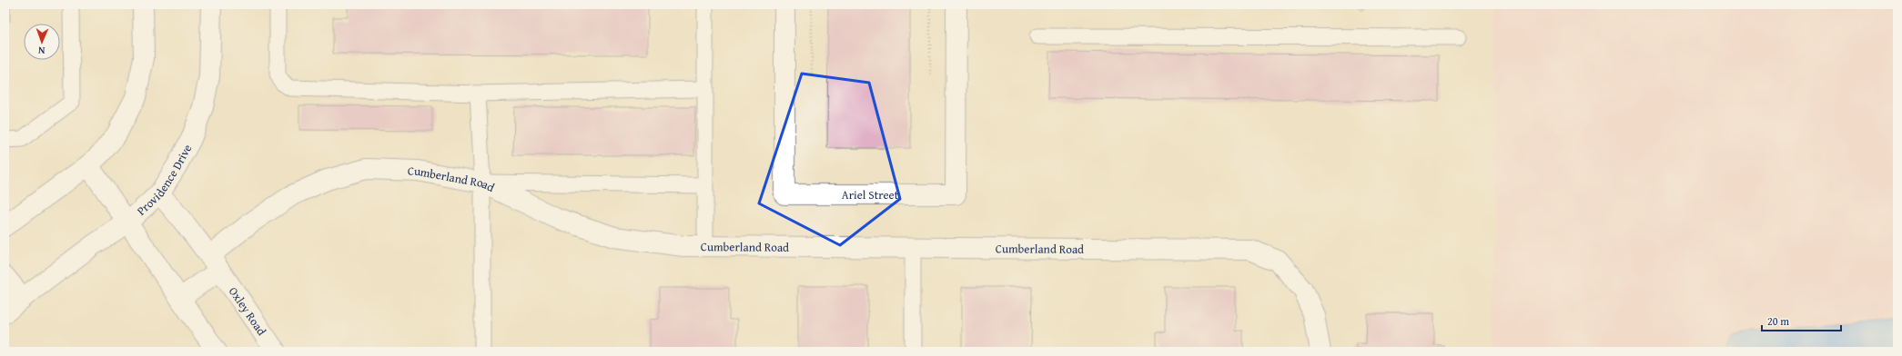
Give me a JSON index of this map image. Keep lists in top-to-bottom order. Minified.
{"streets":{"street":["Providence Drive","Cumberland Road","Ariel Street","Oxley Road"]},"crossings":[["Providence Drive","Oxley Road"],["Cumberland Road","Oxley Road"]],"scale_bar":"20 m","north":"bottom"}
